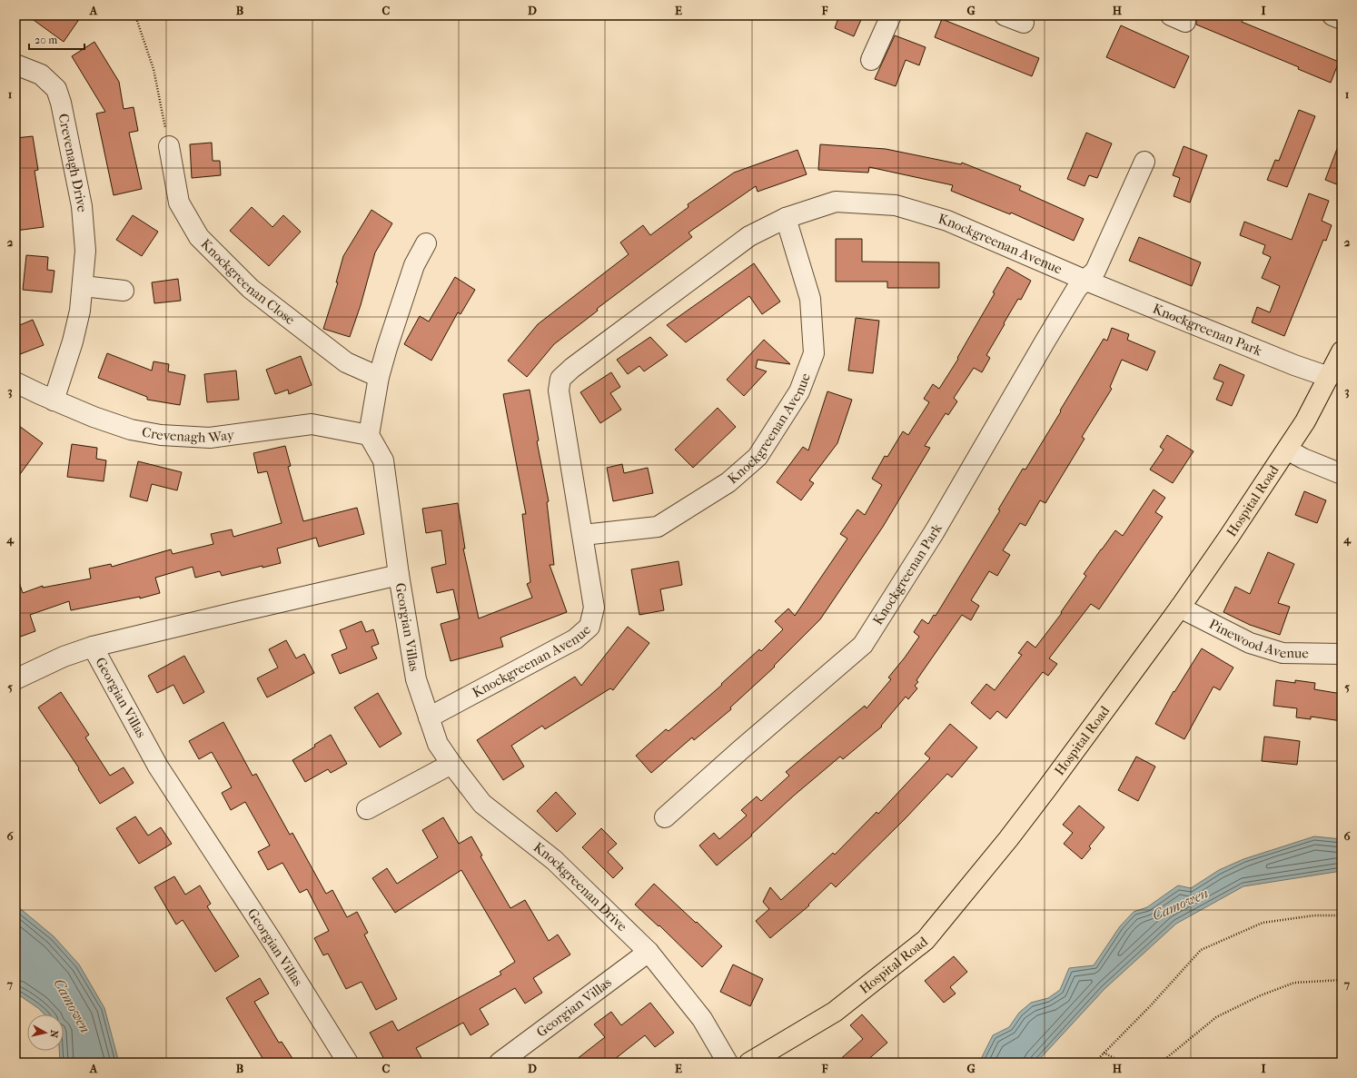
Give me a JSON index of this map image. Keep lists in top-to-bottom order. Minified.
{"streets":{"main road":["Hospital Road"],"street":["Crevenagh Drive","Knockgreenan Avenue","Knockgreenan Close","Knockgreenan Park","Crevenagh Way","Georgian Villas","Pinewood Avenue","Knockgreenan Drive"]},"crossings":[["Crevenagh Drive","Crevenagh Way"],["Knockgreenan Avenue","Knockgreenan Park"],["Knockgreenan Avenue","Georgian Villas"],["Knockgreenan Avenue","Knockgreenan Drive"],["Knockgreenan Park","Hospital Road"],["Hospital Road","Pinewood Avenue"],["Georgian Villas","Knockgreenan Drive"]],"water":["Camowen"],"scale_bar":"20 m","north":"right","grid":{"columns":["A","B","C","D","E","F","G","H","I"],"rows":["1","2","3","4","5","6","7"]}}
